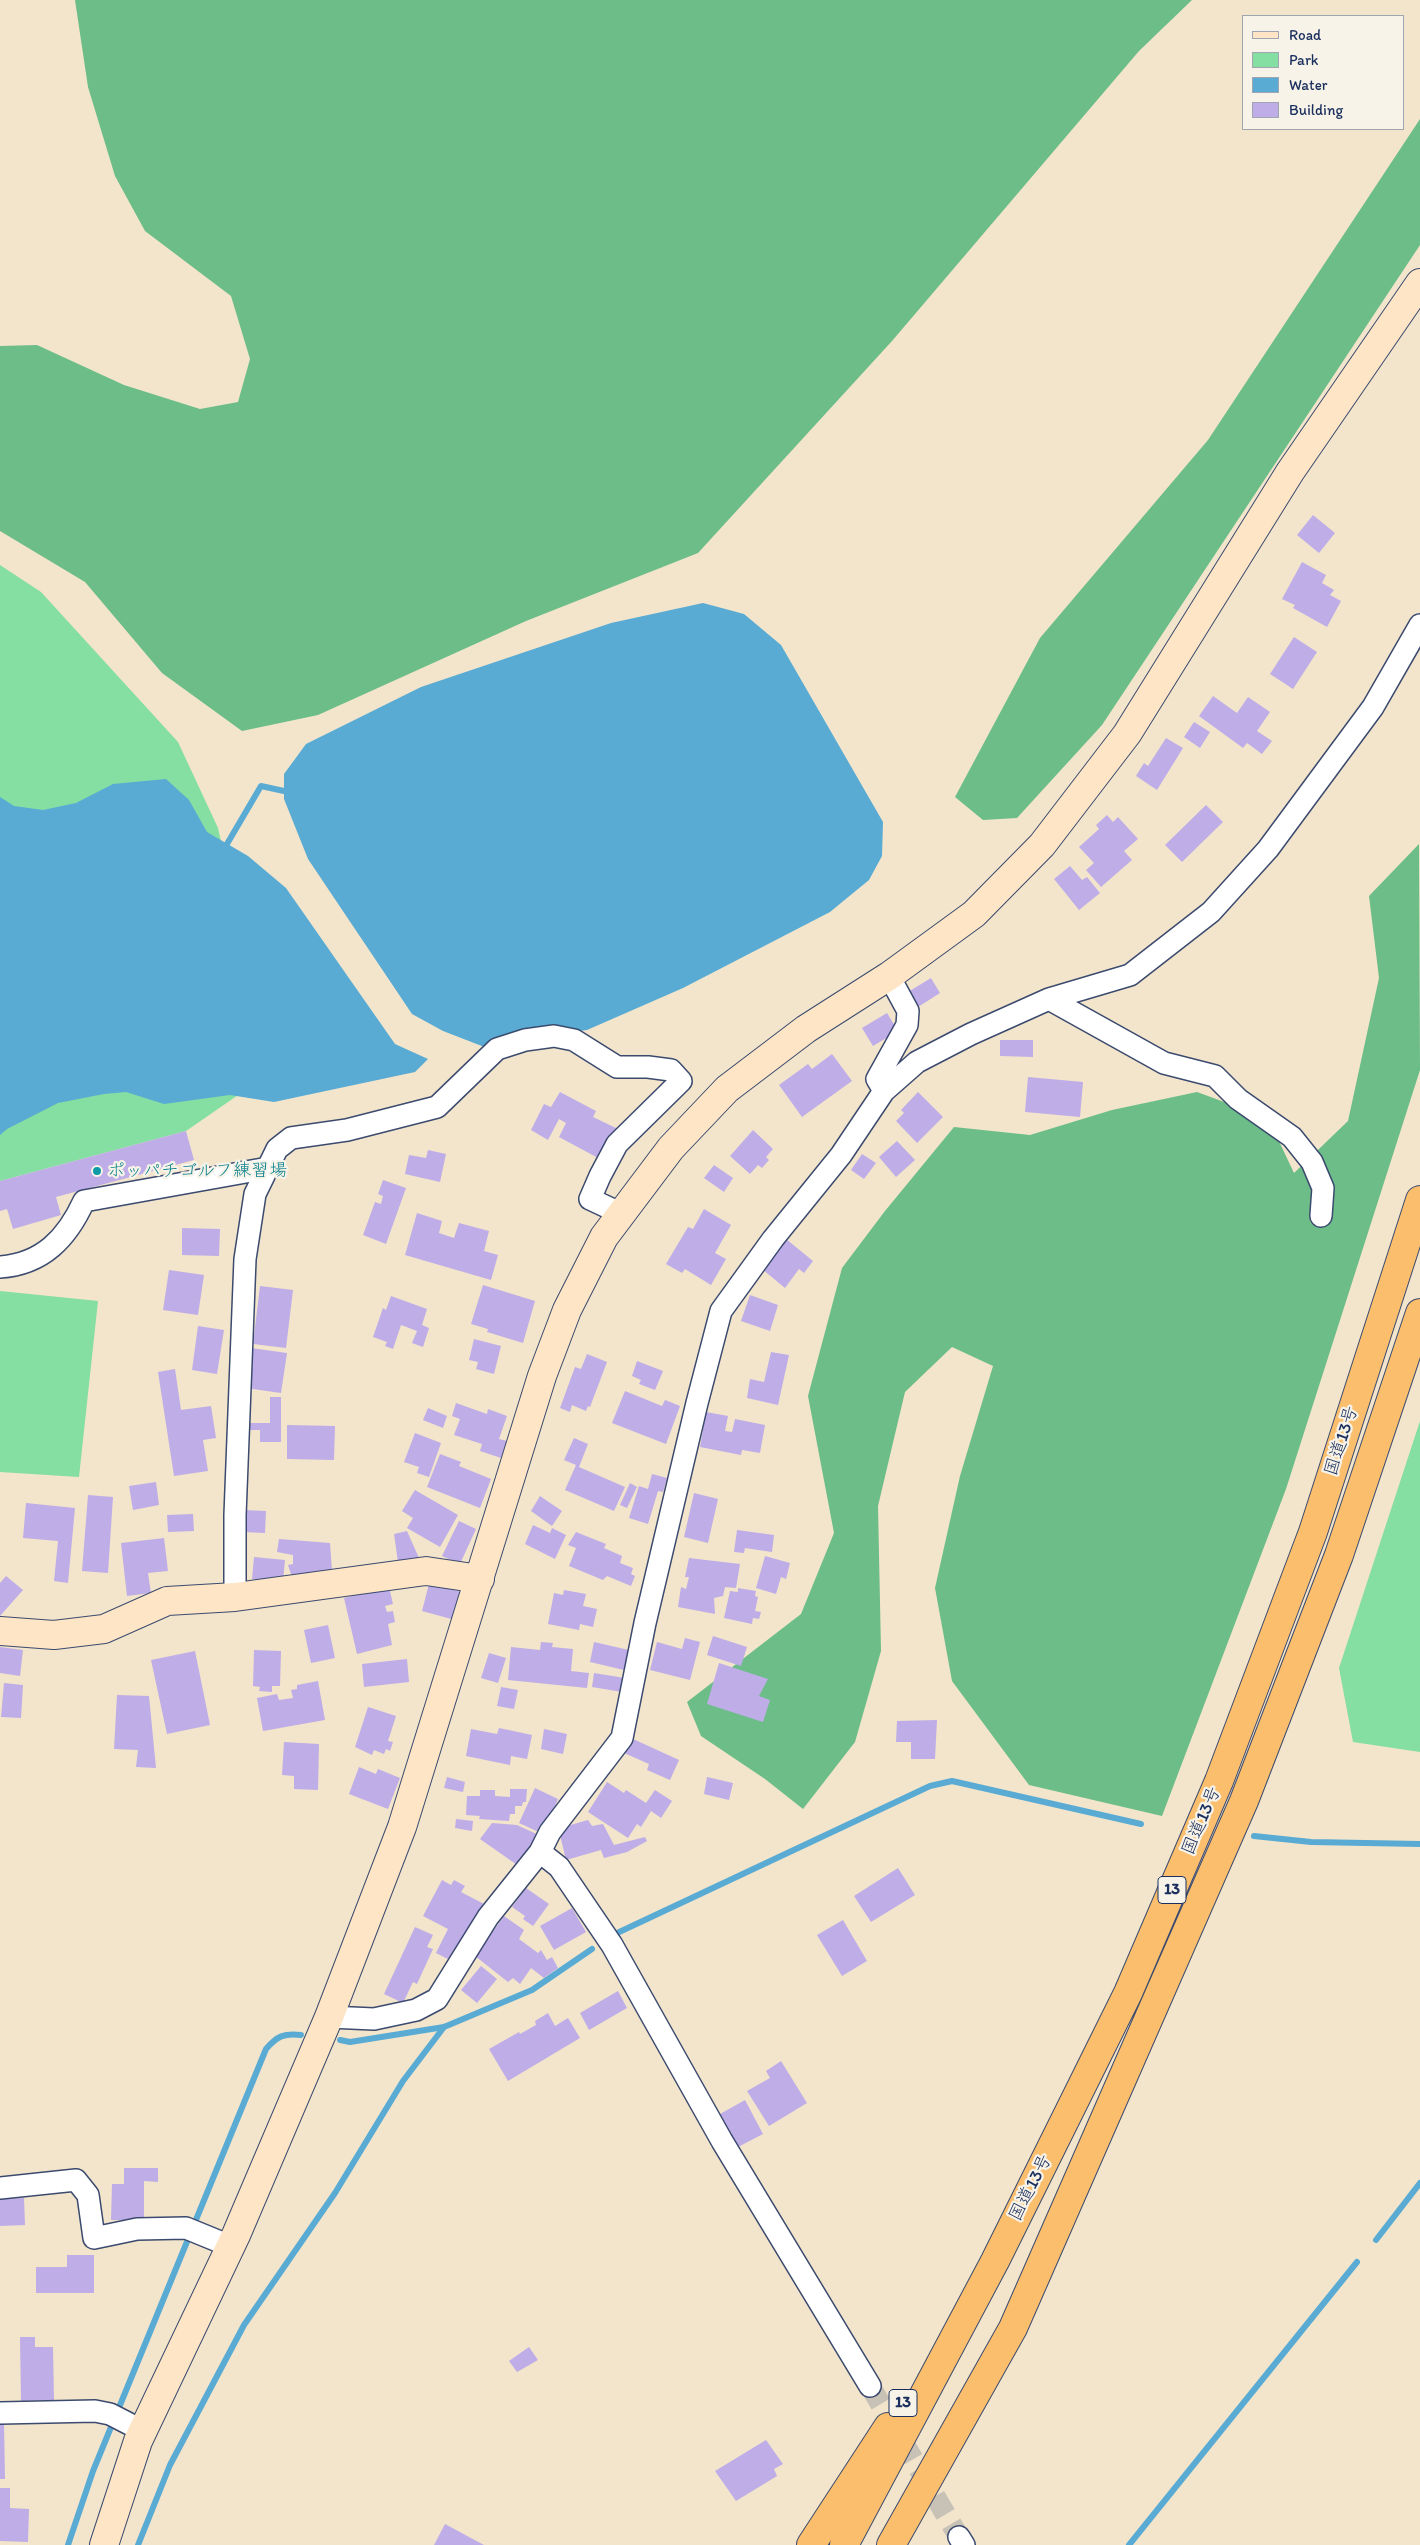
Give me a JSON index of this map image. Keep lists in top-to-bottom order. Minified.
{"streets":{"highway":["国道13号","13"]},"crossings":[["国道13号","13"]],"places":["ポッパチゴルフ練習場"],"legend":["Road","Park","Water","Building"]}
